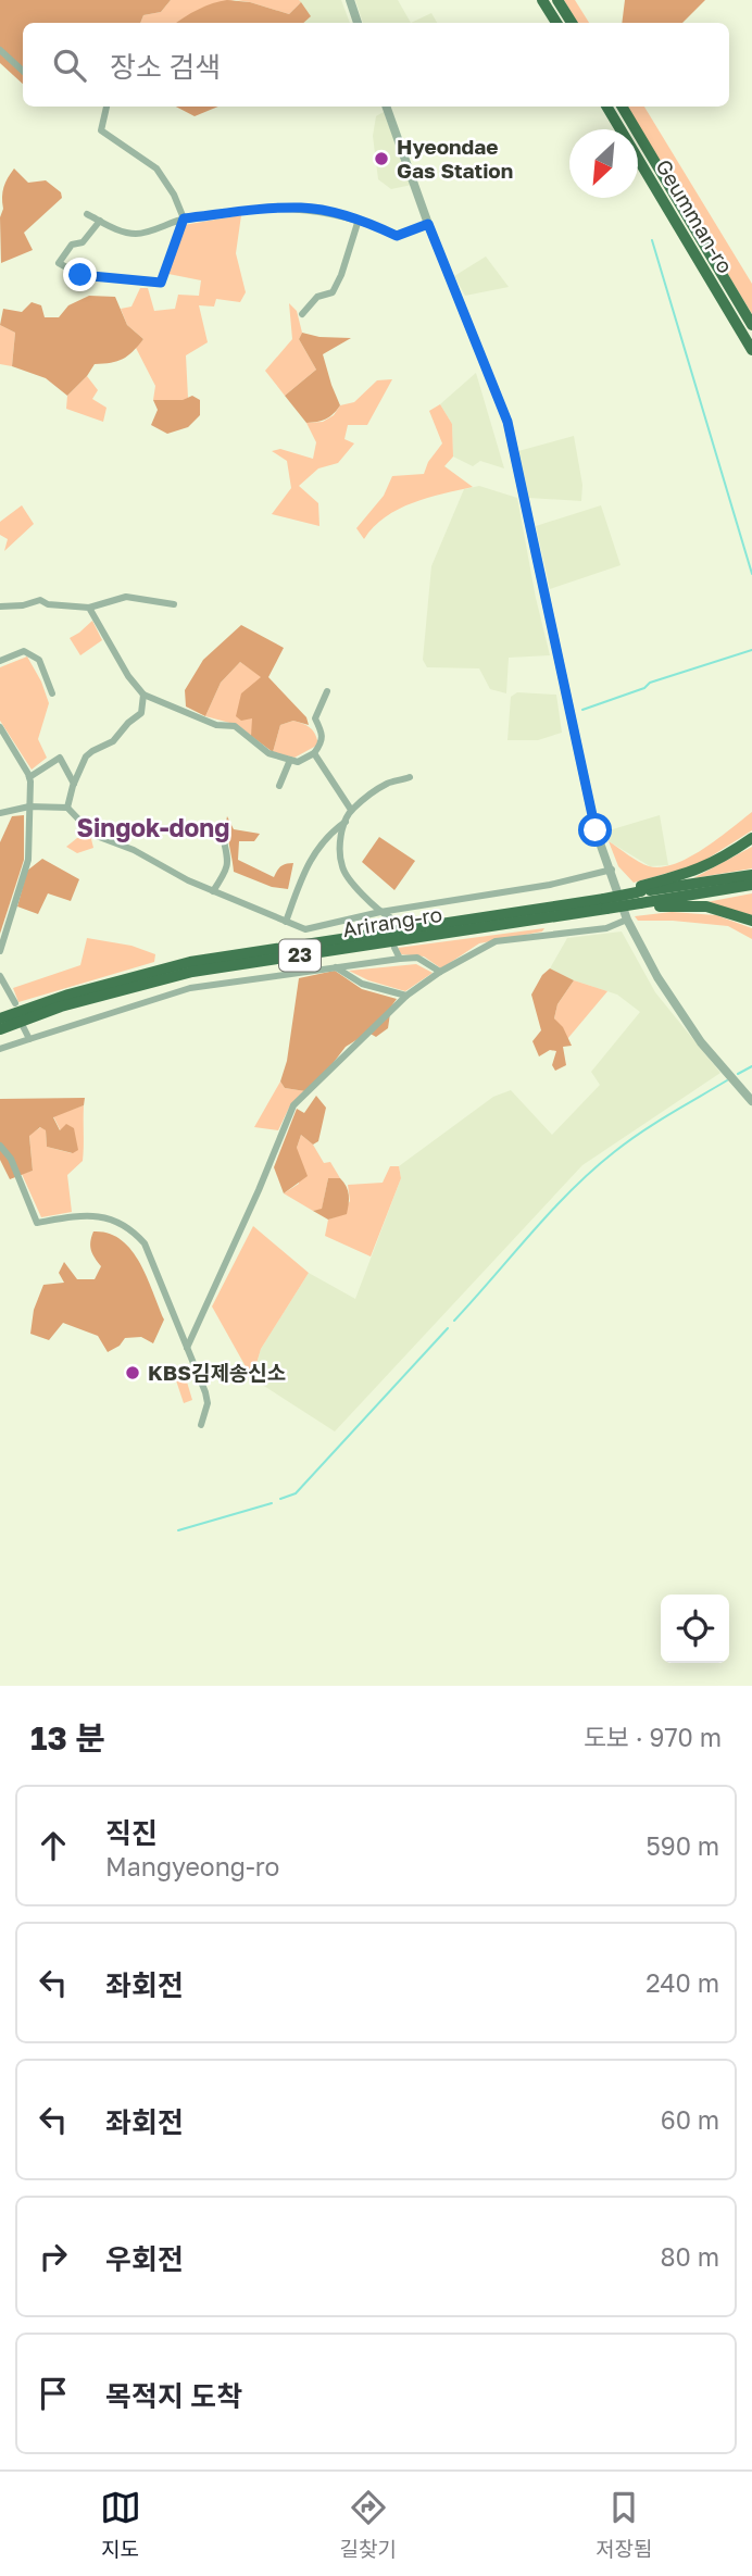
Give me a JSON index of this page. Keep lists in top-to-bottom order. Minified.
{"streets":{"highway":["Geumman-ro","Arirang-ro","23"]},"districts":["Singok-dong"],"places":["Hyeondae Gas Station","KBS김제송신소"],"north":"bottom left","page":{"search":"장소 검색","heading":["13 분","도보 · 970 m"],"list":[["직진","Mangyeong-ro","590 m"],["좌회전","240 m"],["좌회전","60 m"],["우회전","80 m"],"목적지 도착"],"nav":["지도","길찾기","저장됨"]}}
